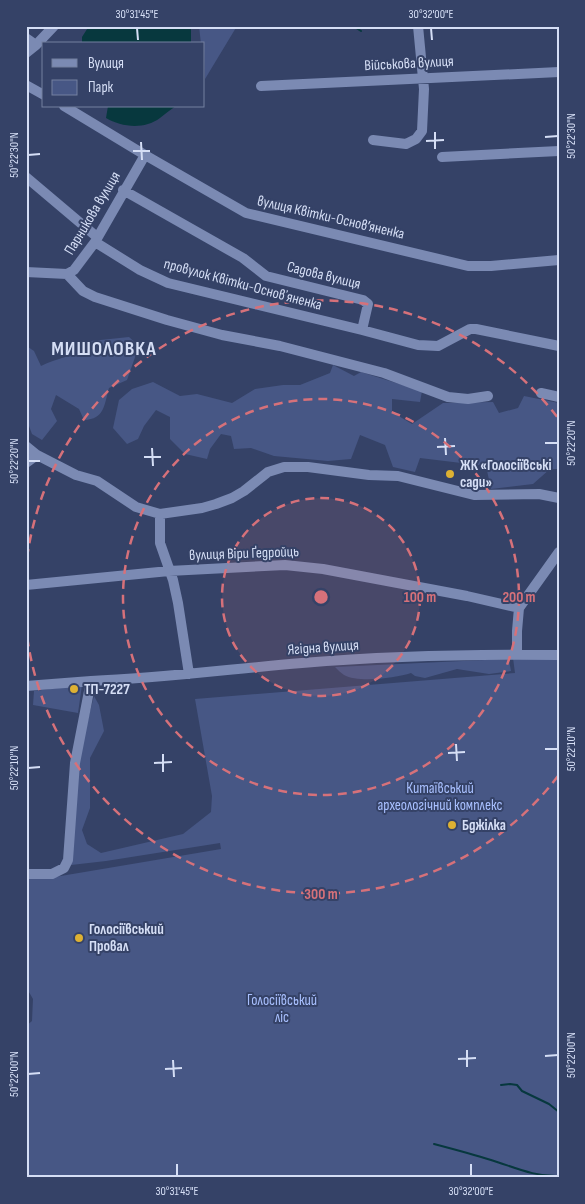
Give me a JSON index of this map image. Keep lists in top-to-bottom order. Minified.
{"streets":{"street":["Військова вулиця","Парникова вулиця","вулиця Квітки-Основ’яненка","Садова вулиця","провулок Квітки-Основʼяненка","вулиця Віри Ґедройць","Ягідна вулиця"]},"crossings":[["Парникова вулиця","вулиця Квітки-Основ’яненка"],["Парникова вулиця","Садова вулиця"],["Парникова вулиця","провулок Квітки-Основʼяненка"],["Садова вулиця","провулок Квітки-Основʼяненка"]],"districts":["МИШОЛОВКА"],"parks":["Китаївський археологічний комплекс","Голосіївський ліс"],"places":["ЖК «Голосіївські сади»","ТП-7227","Бджілка","Голосіївський Провал"],"legend":["Вулиця","Парк"],"coordinates":["30°31'45\"E","30°32'00\"E","50°22'30\"N","50°22'20\"N","50°22'10\"N","50°22'00\"N"],"rings":["100 m","200 m","300 m"]}
